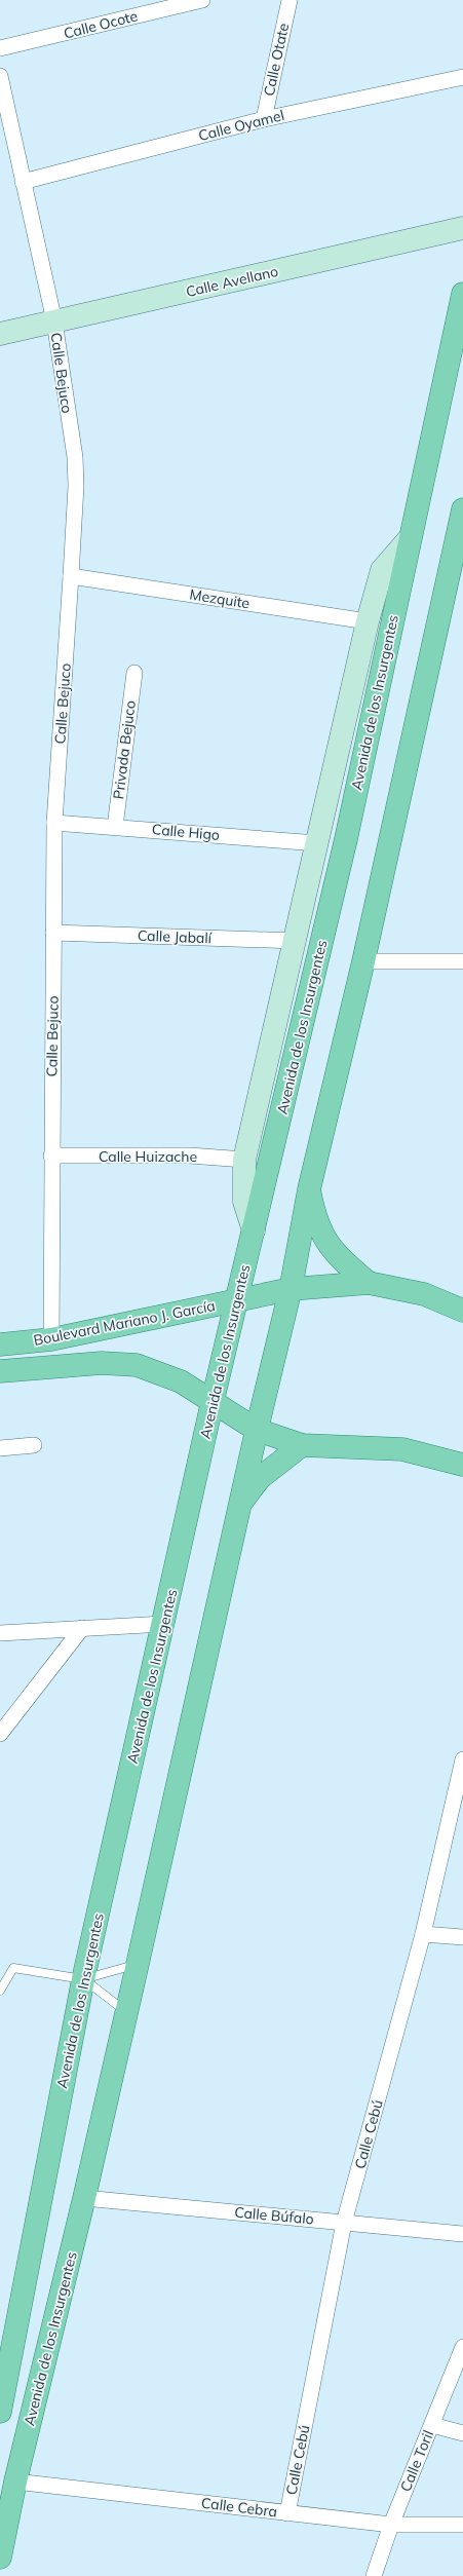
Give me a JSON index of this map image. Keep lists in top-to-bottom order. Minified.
{"streets":{"main road":["Avenida de los Insurgentes","Boulevard Mariano J. García"],"street":["Calle Ocote","Calle Otate","Calle Oyamel","Calle Avellano","Calle Bejuco","Mezquite","Privada Bejuco","Calle Higo","Calle Jabalí","Calle Huizache","Calle Cebú","Calle Búfalo","Calle Toril","Calle Cebra"]},"crossings":[["Calle Otate","Calle Oyamel"],["Calle Oyamel","Calle Bejuco"],["Calle Avellano","Calle Bejuco"],["Calle Bejuco","Mezquite"],["Calle Bejuco","Calle Higo"],["Calle Bejuco","Calle Jabalí"],["Calle Bejuco","Calle Huizache"],["Calle Bejuco","Boulevard Mariano J. García"],["Avenida de los Insurgentes","Boulevard Mariano J. García"],["Avenida de los Insurgentes","Calle Búfalo"],["Avenida de los Insurgentes","Calle Cebra"],["Privada Bejuco","Calle Higo"],["Calle Cebú","Calle Búfalo"],["Calle Cebú","Calle Cebra"],["Calle Toril","Calle Cebra"]]}
